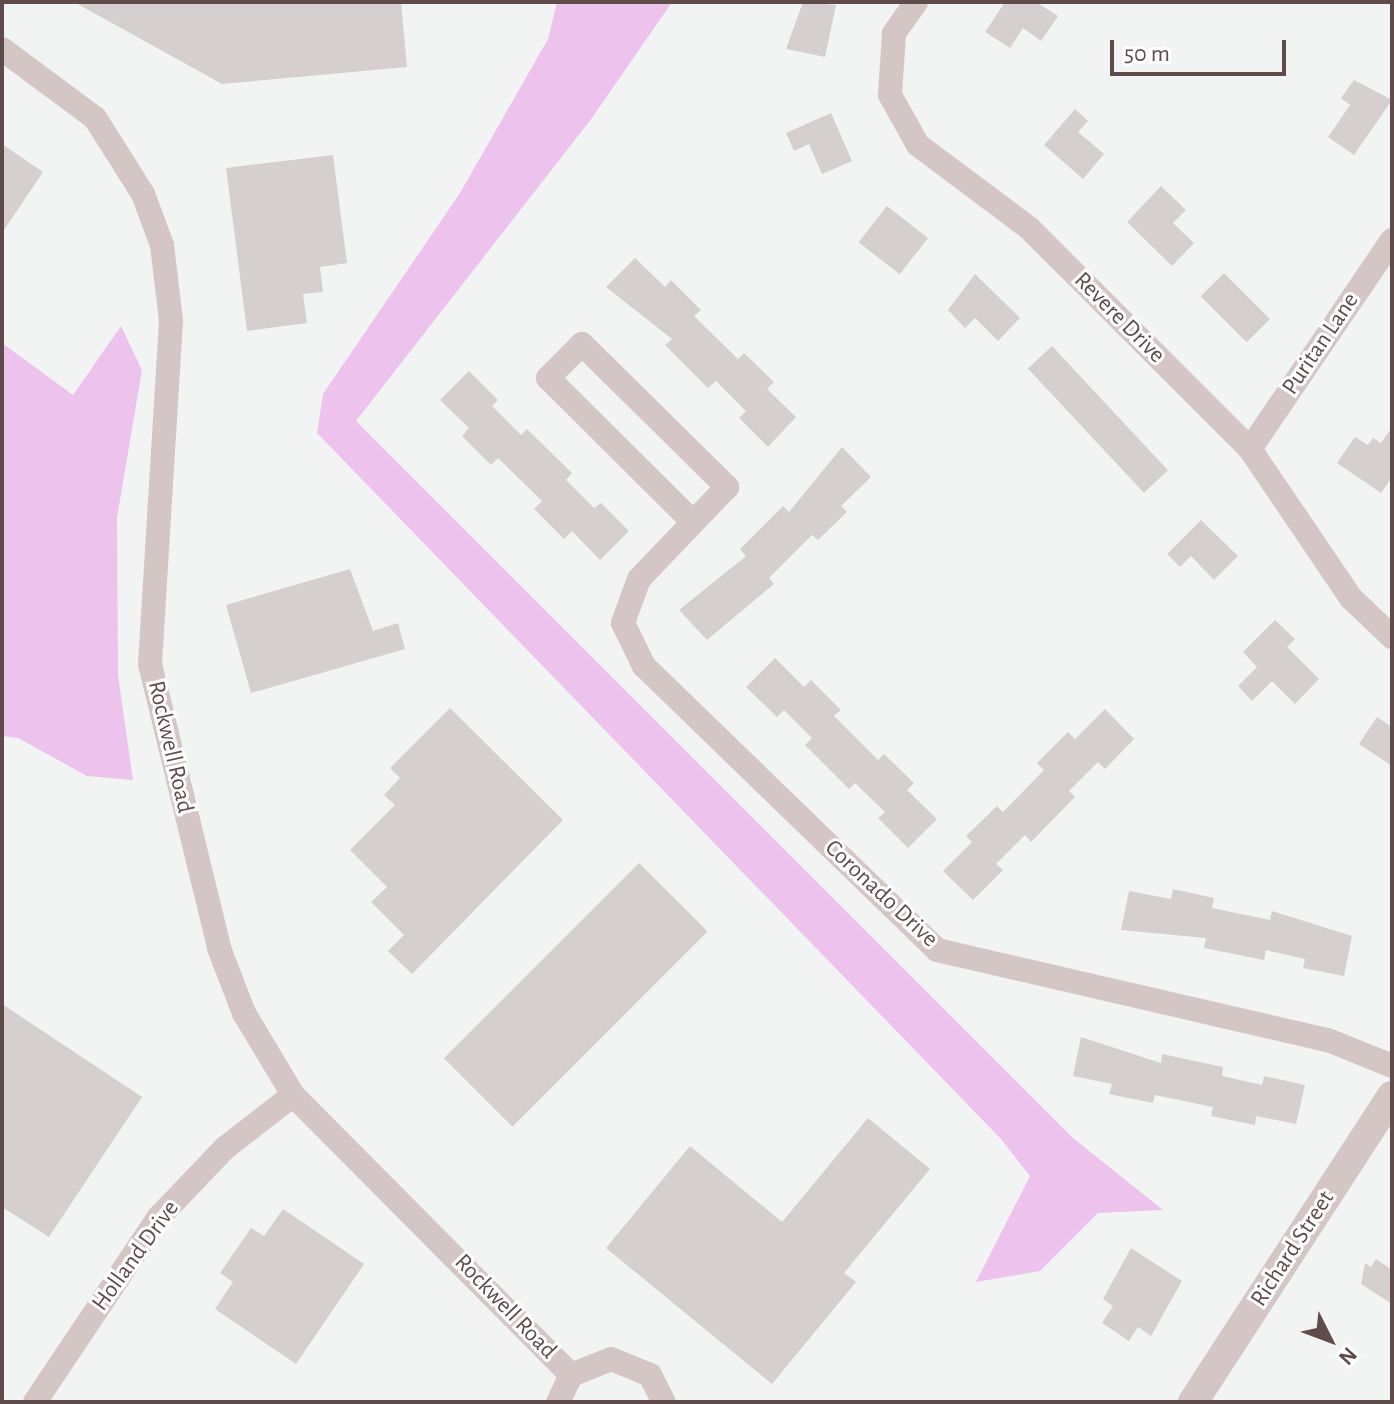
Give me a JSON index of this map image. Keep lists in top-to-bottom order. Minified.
{"streets":{"street":["Revere Drive","Puritan Lane","Rockwell Road","Coronado Drive","Richard Street","Holland Drive"]},"crossings":[["Revere Drive","Puritan Lane"],["Rockwell Road","Holland Drive"]],"scale_bar":"50 m","north":"bottom right"}
